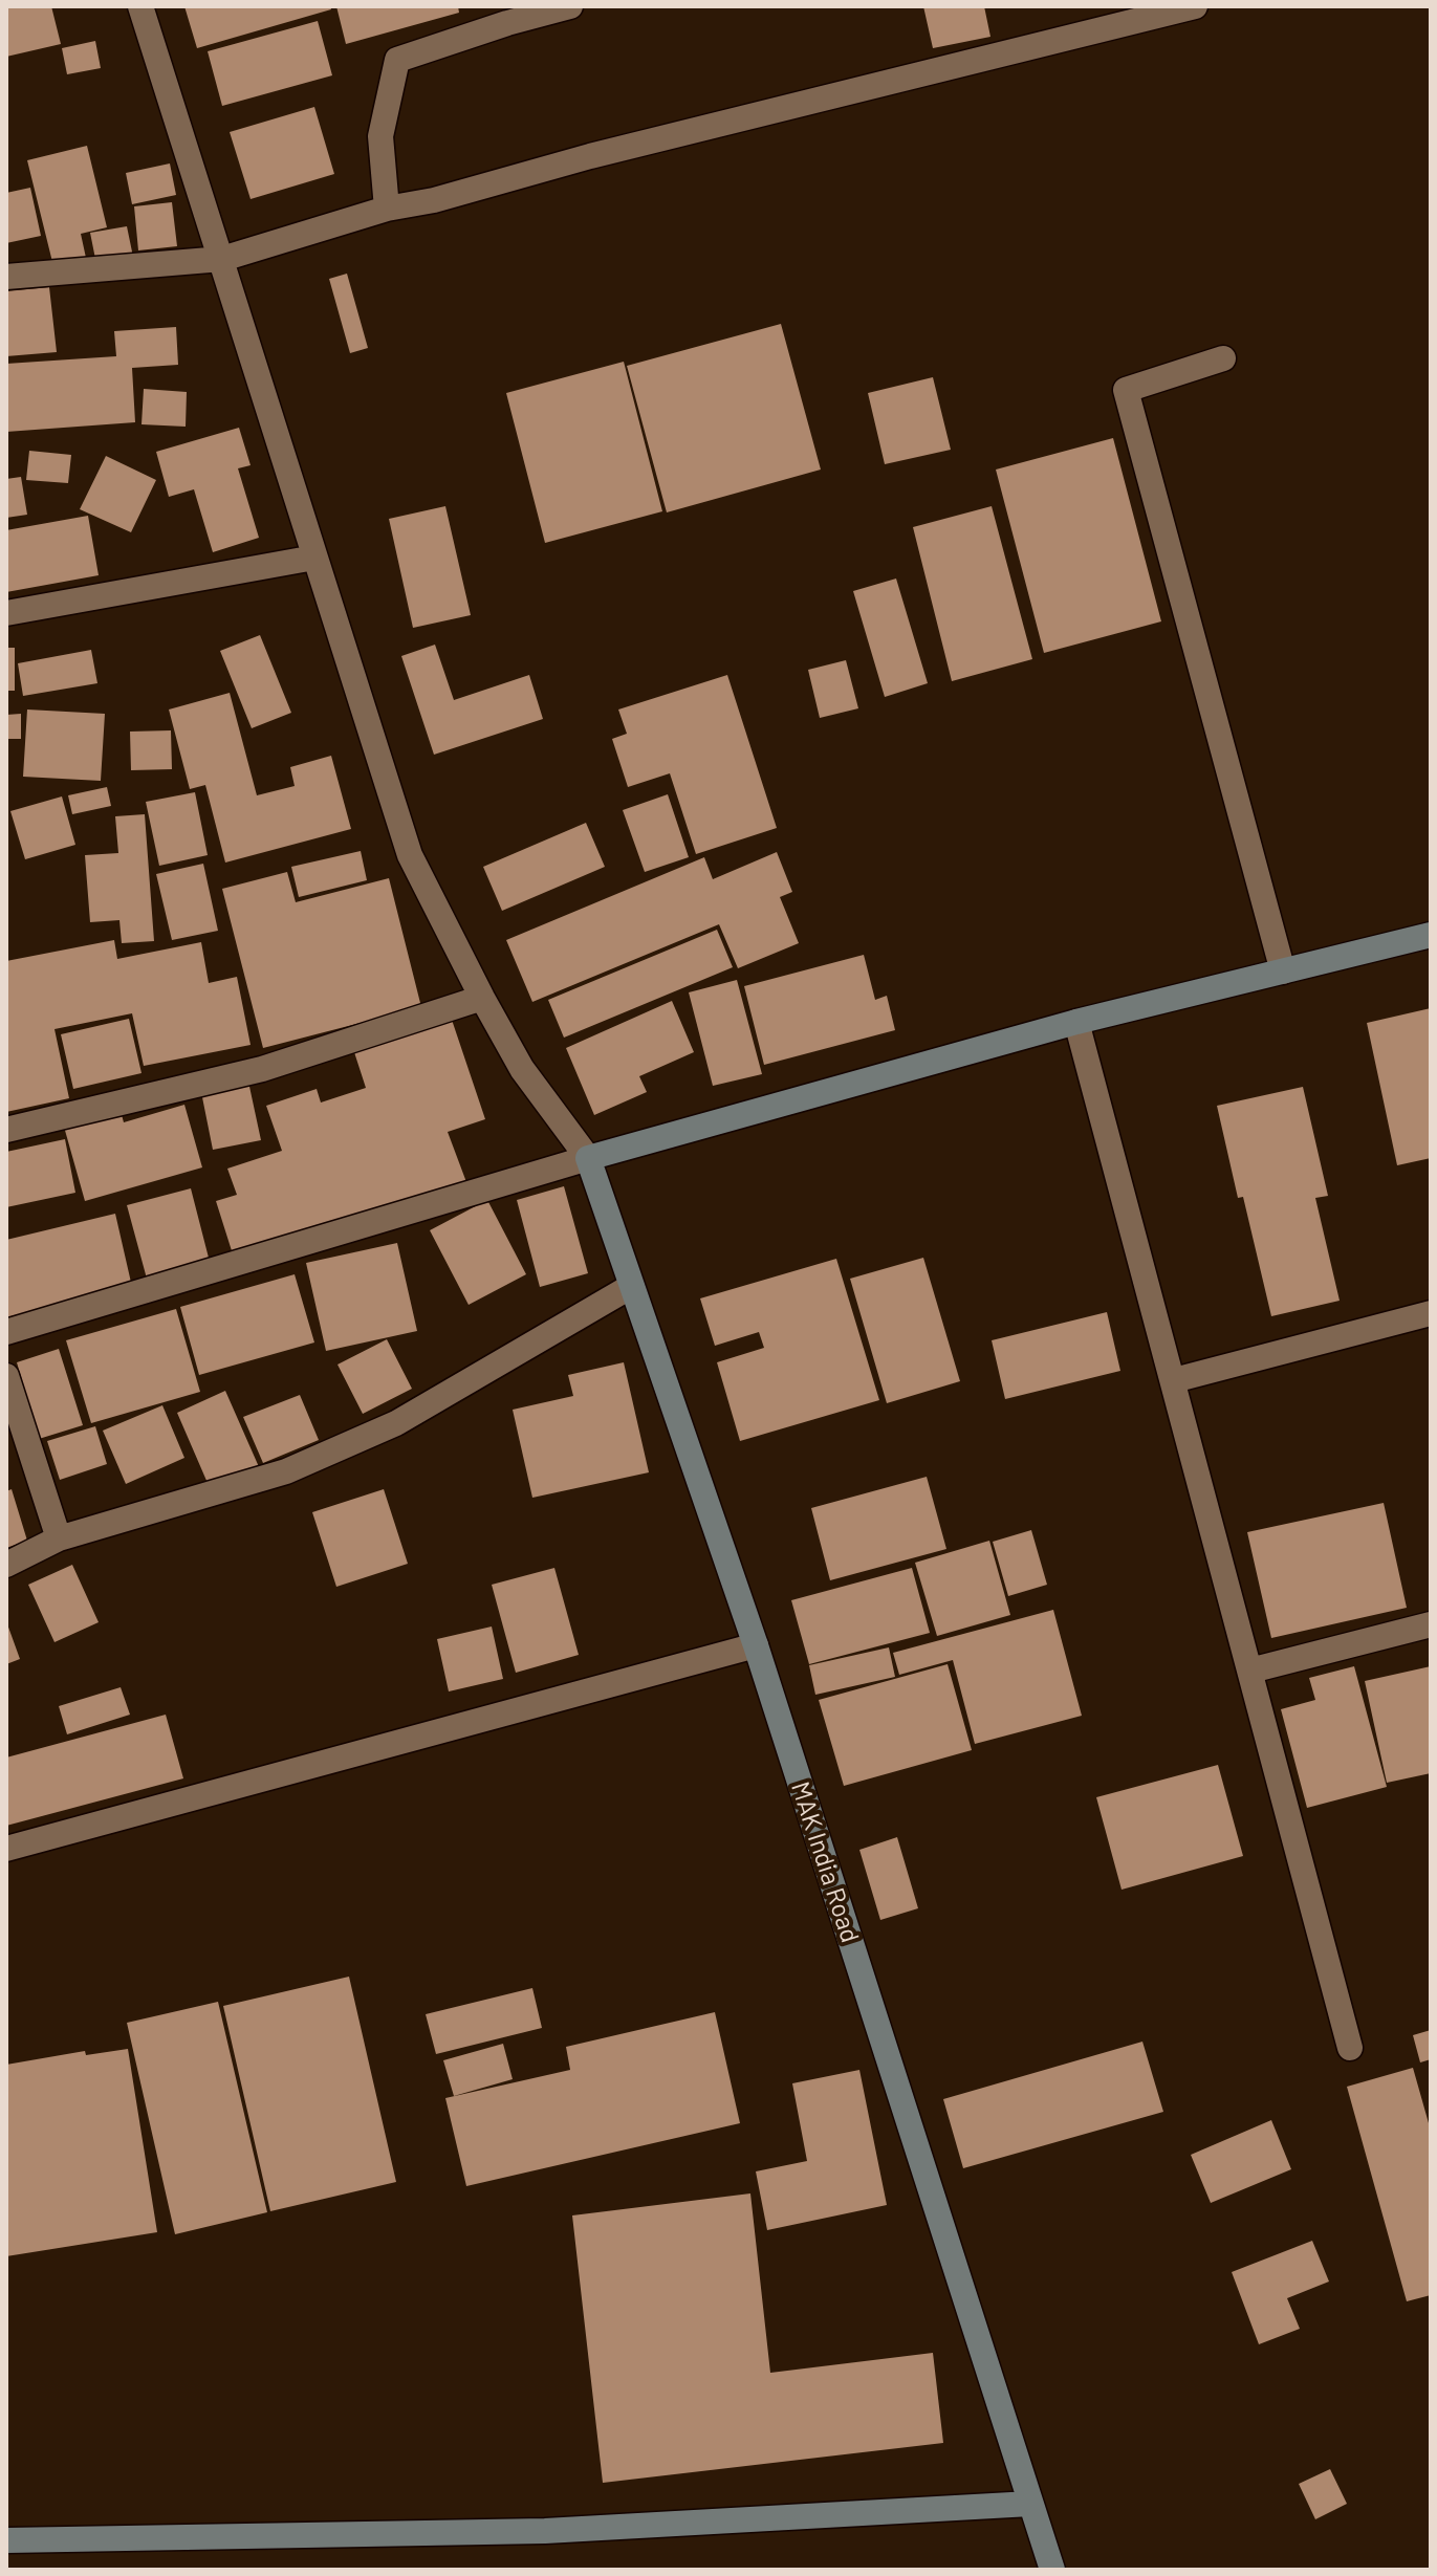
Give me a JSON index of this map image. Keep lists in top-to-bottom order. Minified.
{"streets":{"street":["MAK India Road"]}}
